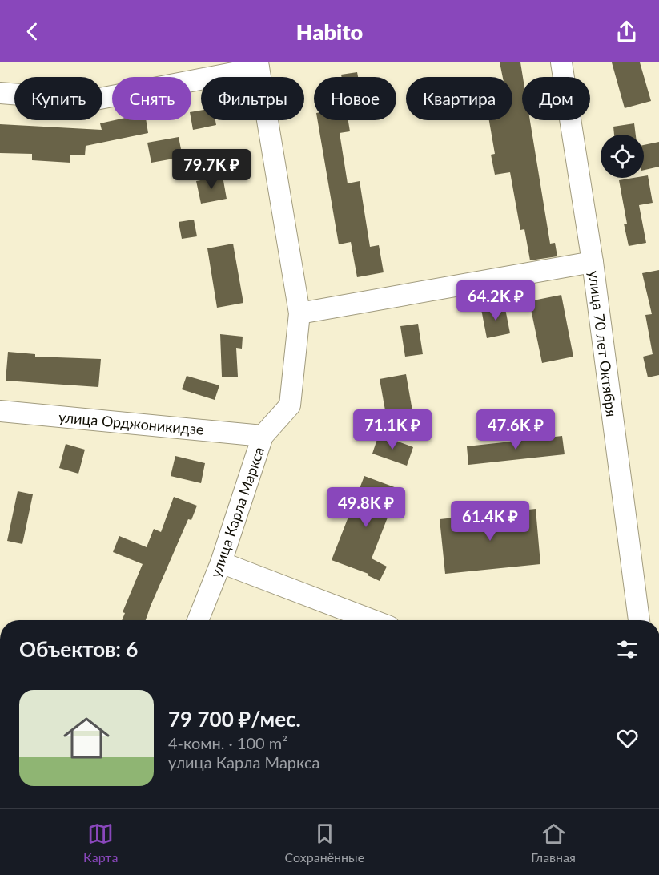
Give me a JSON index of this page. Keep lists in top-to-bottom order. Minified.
{"streets":{"street":["улица 70 лет Октября","улица Орджоникидзе","улица Карла Маркса"]},"crossings":[["улица Орджоникидзе","улица Карла Маркса"]],"page":{"header":"Habito","chip":["Купить","Снять","Фильтры","Новое","Квартира","Дом"],"price":["79.7K ₽","64.2K ₽","71.1K ₽","47.6K ₽","49.8K ₽","61.4K ₽"],"heading":"Объектов: 6","list":[{"name":"79 700 ₽/мес.","note":"4-комн. · 100 m² · улица Карла Маркса"}],"tabs":["Карта","Сохранённые","Главная"]}}
